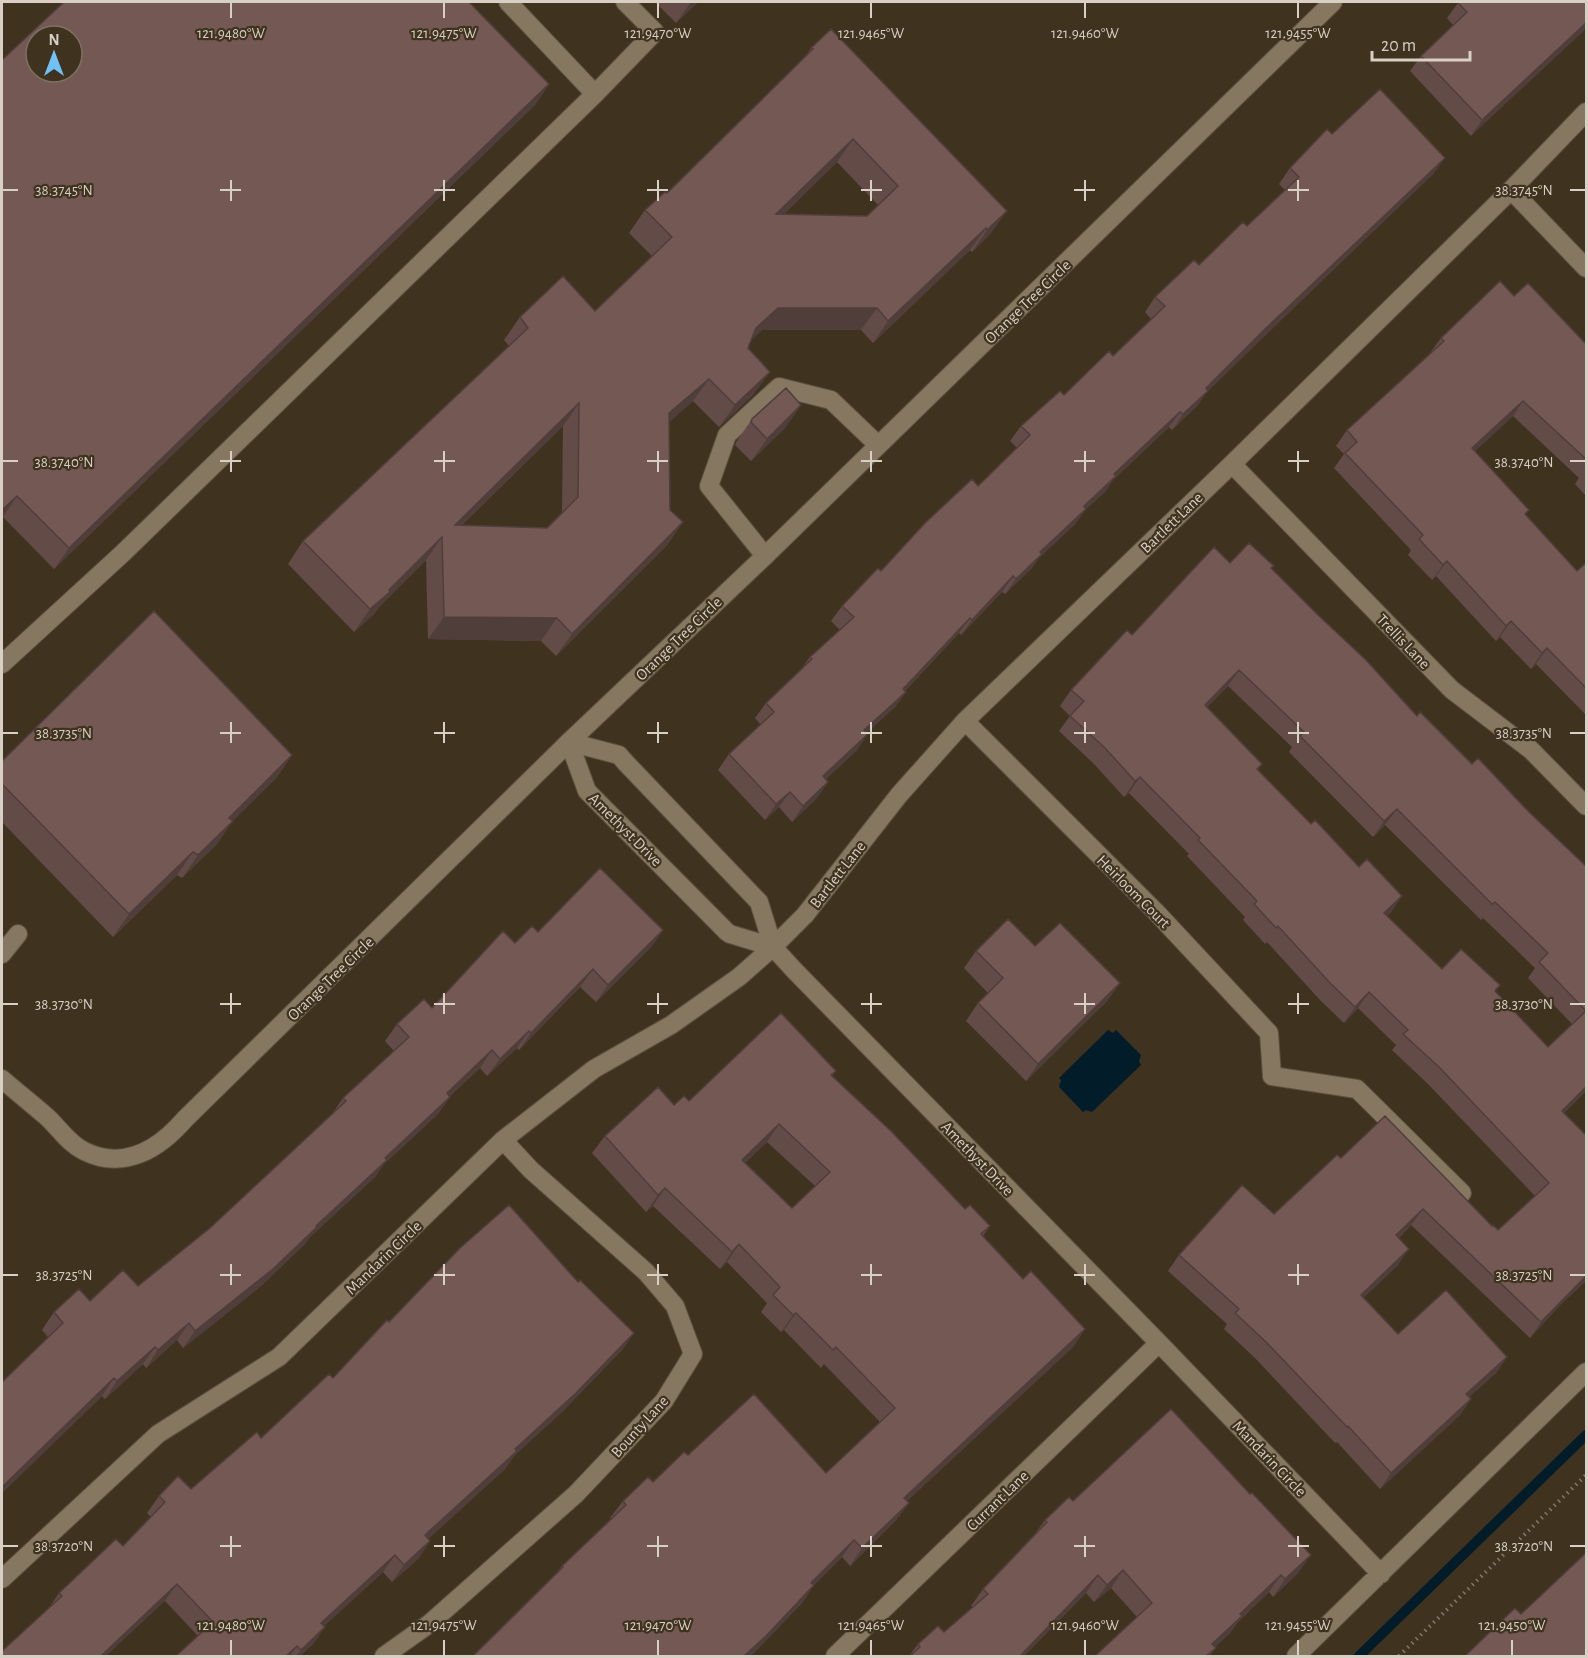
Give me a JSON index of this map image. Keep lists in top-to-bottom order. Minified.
{"streets":{"street":["Orange Tree Circle","Bartlett Lane","Trellis Lane","Amethyst Drive","Heirloom Court","Mandarin Circle","Bounty Lane","Currant Lane"]},"crossings":[["Orange Tree Circle","Amethyst Drive"],["Bartlett Lane","Trellis Lane"],["Bartlett Lane","Amethyst Drive"],["Bartlett Lane","Heirloom Court"],["Bartlett Lane","Mandarin Circle"],["Amethyst Drive","Mandarin Circle"],["Amethyst Drive","Currant Lane"],["Mandarin Circle","Bounty Lane"],["Mandarin Circle","Currant Lane"]],"scale_bar":"20 m","north":"top","coordinates":["121.9480°W","121.9475°W","121.9470°W","121.9465°W","121.9460°W","121.9455°W","38.3745°N","38.3740°N","38.3735°N","38.3730°N","38.3725°N","38.3720°N","121.9450°W"]}
